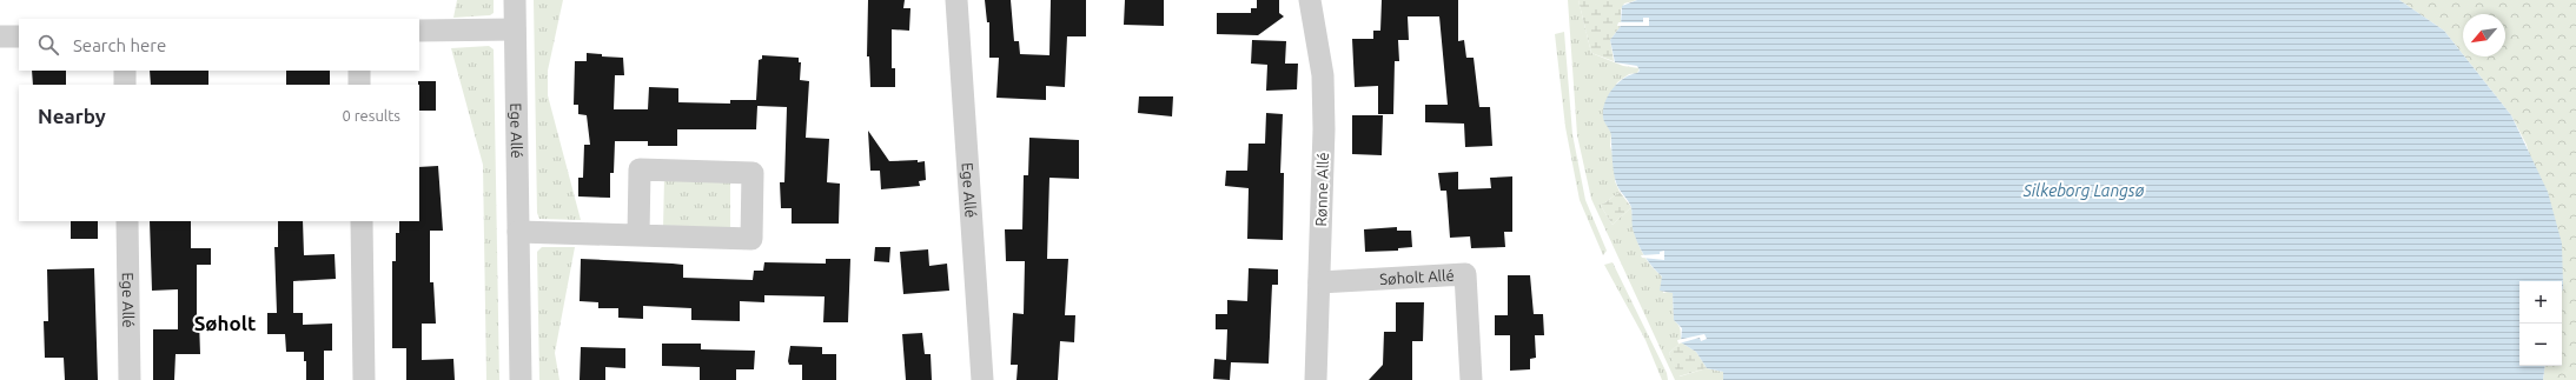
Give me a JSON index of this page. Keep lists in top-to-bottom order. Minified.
{"streets":{"street":["Ege Allé","Rønne Allé","Søholt Allé"]},"crossings":[["Rønne Allé","Søholt Allé"]],"districts":["Søholt"],"water":["Silkeborg Langsø"],"north":"bottom left","page":{"search":"Search here","heading":["Nearby","0 results"],"map_buttons":["+","−"]}}
